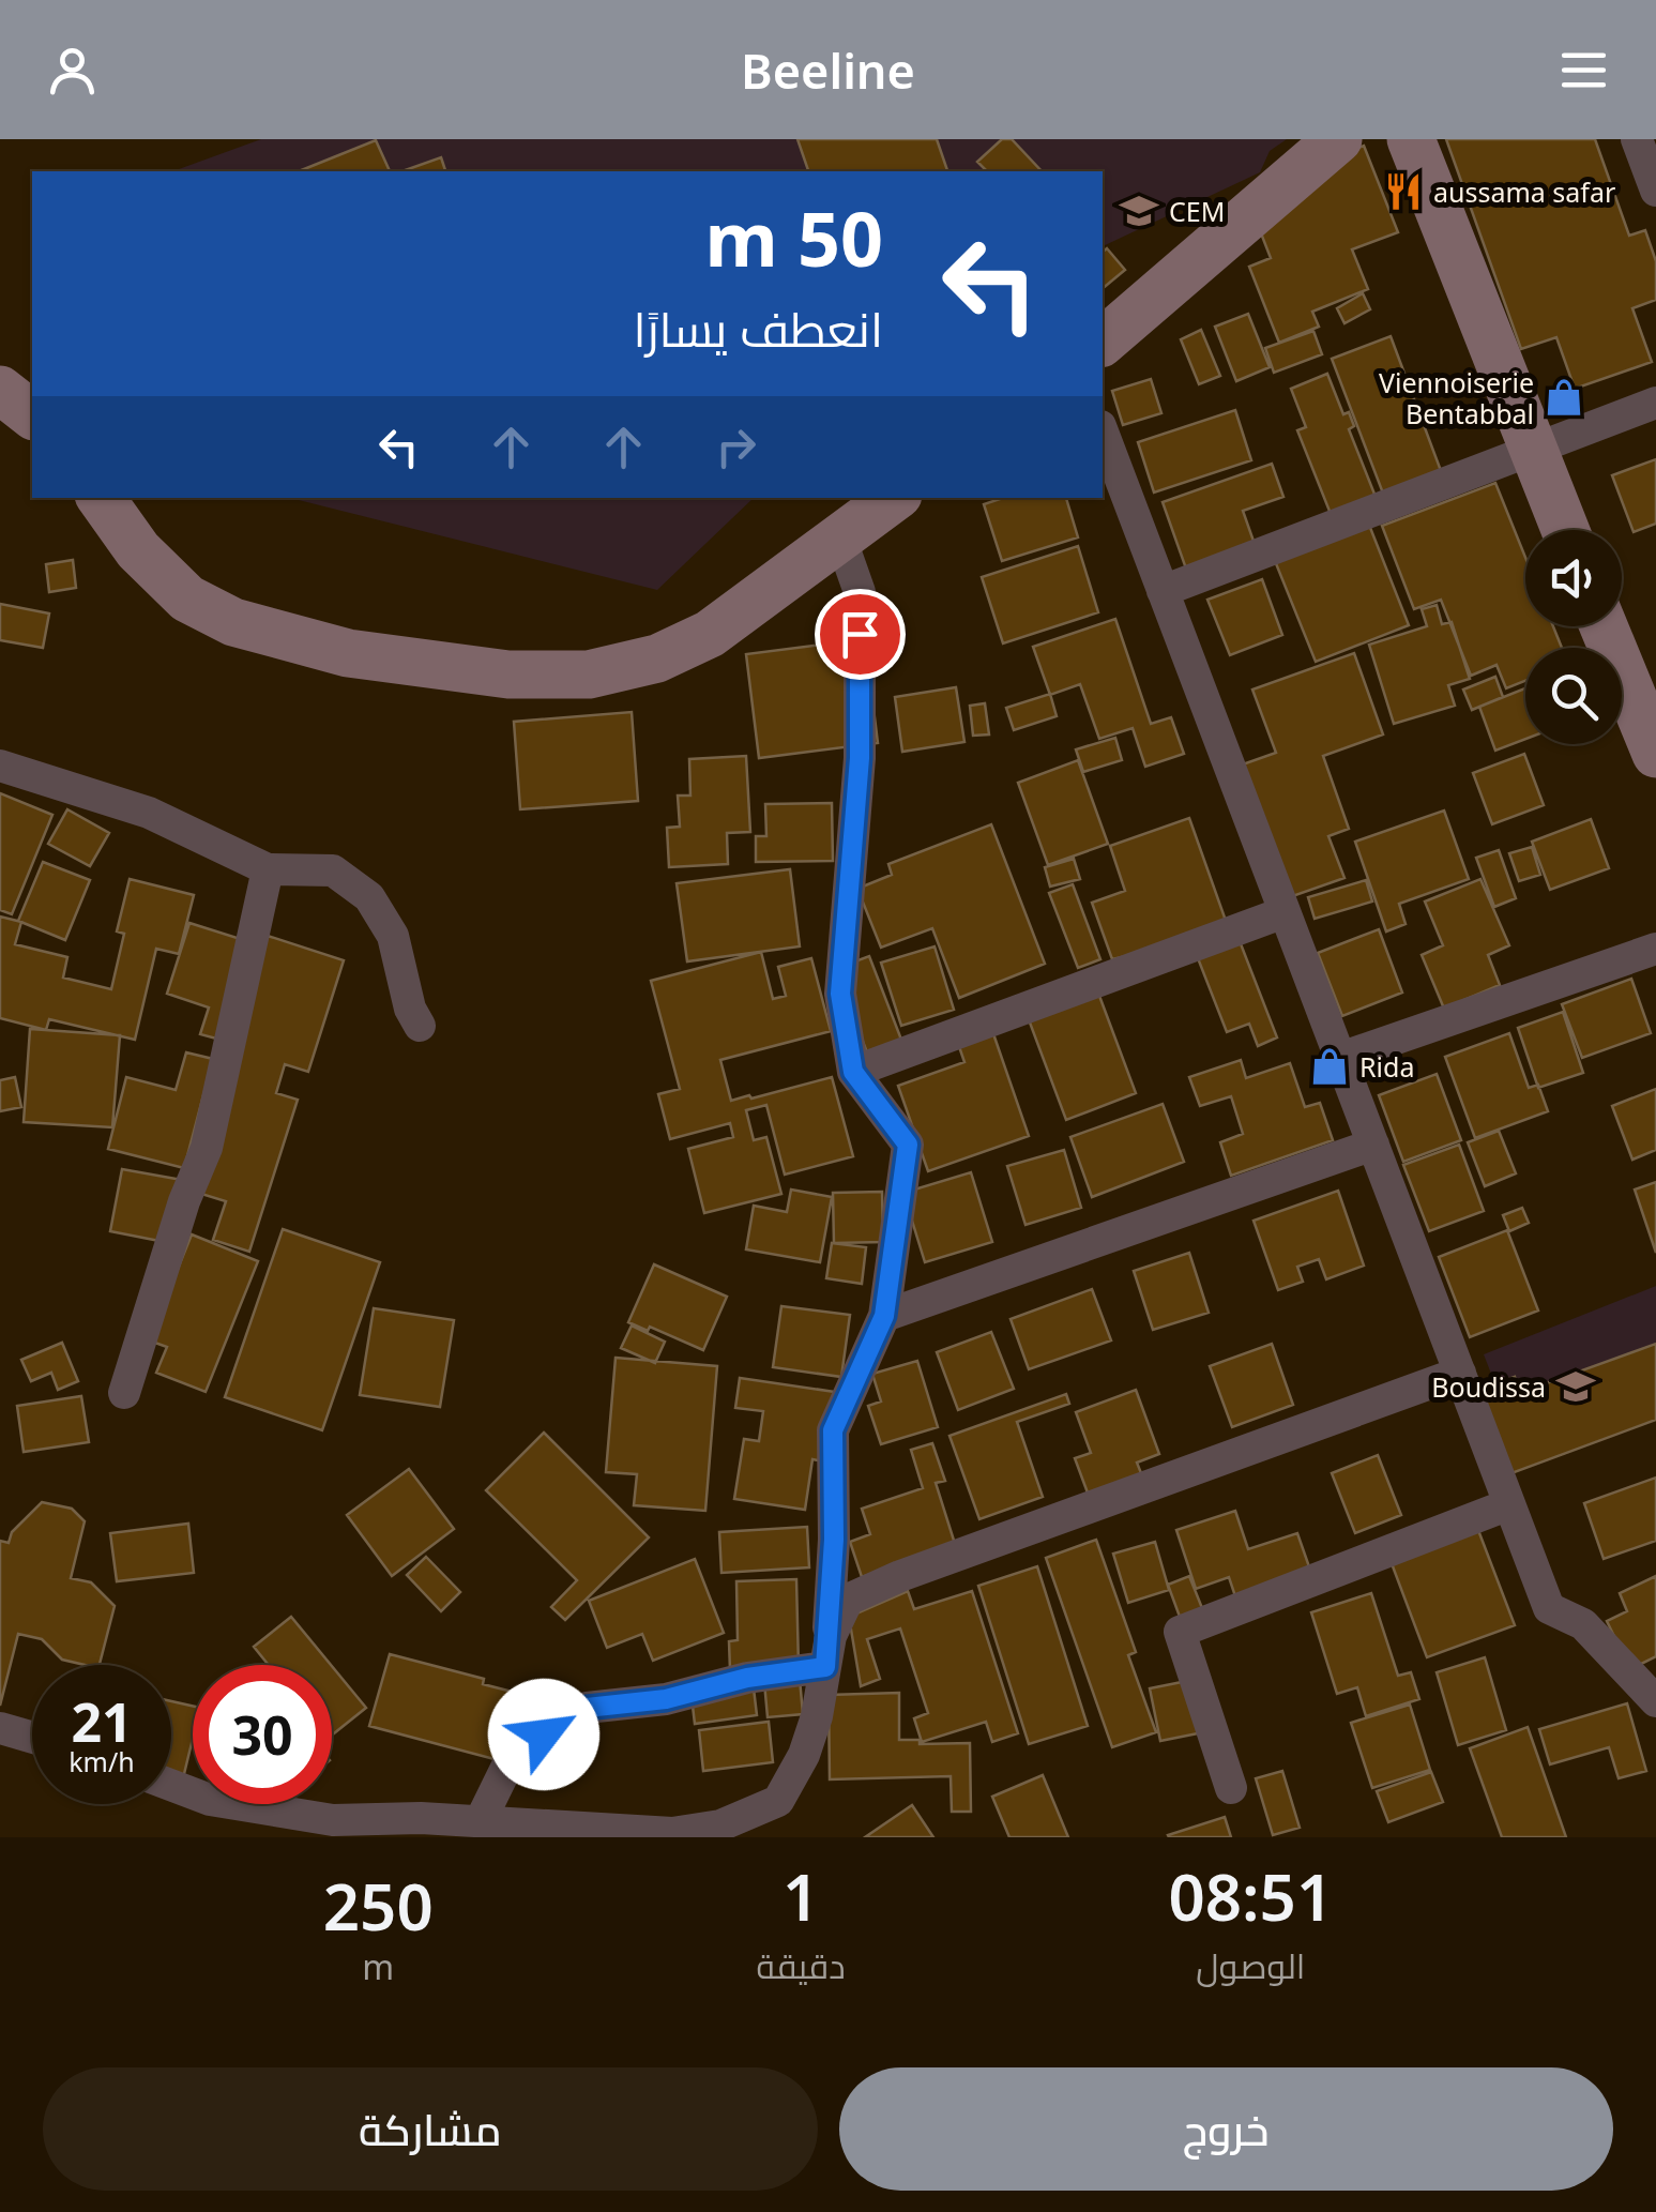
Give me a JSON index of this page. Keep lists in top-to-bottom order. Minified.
{"places":{"restaurant":["aussama safar"],"school or university":["CEM","Boudissa"],"shop":["Viennoiserie Bentabbal","Rida"]},"page":{"header":"Beeline","turn":["50 m","انعطف يسارًا"],"speed":"21 km/h","limit":"30","eta":["08:51","الوصول","1","دقيقة","250","m"],"buttons":["خروج","مشاركة"]}}
